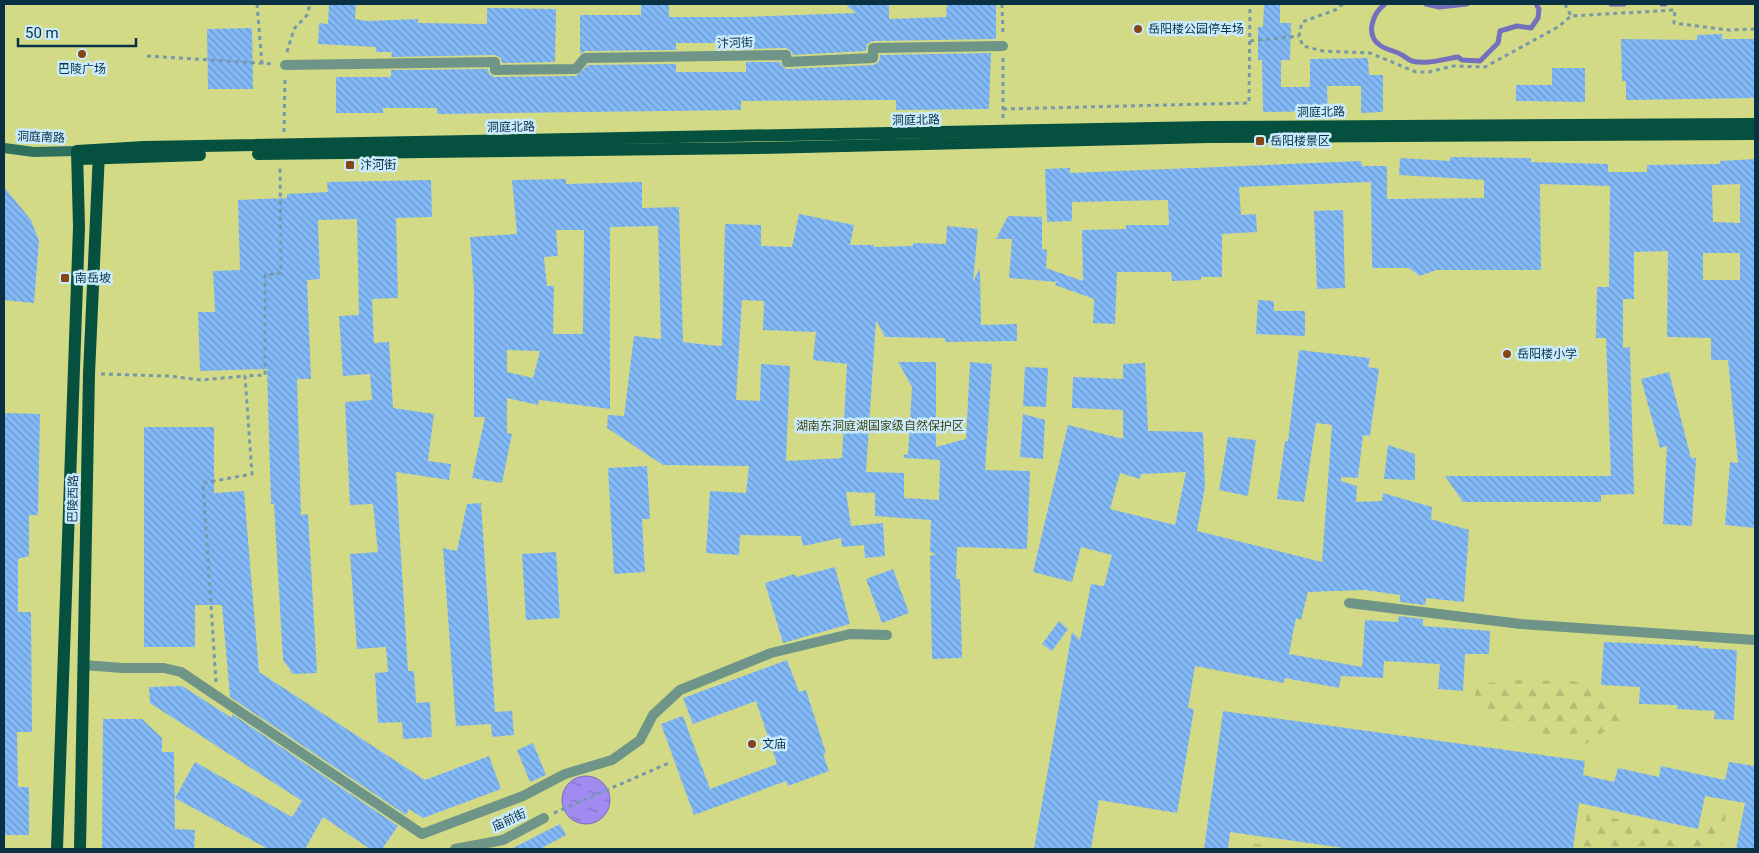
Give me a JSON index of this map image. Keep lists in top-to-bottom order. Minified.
{"streets":{"main road":["洞庭北路","洞庭南路","巴陵西路"],"street":["汴河街","庙前街"]},"crossings":[["洞庭北路","洞庭南路"],["洞庭北路","巴陵西路"],["洞庭南路","巴陵西路"]],"parks":["湖南东洞庭湖国家级自然保护区"],"places":{"other":["岳阳楼公园停车场","巴陵广场","岳阳楼小学","文庙"],"transit":["岳阳楼景区","汴河街","南岳坡"]},"scale_bar":"50 m"}
